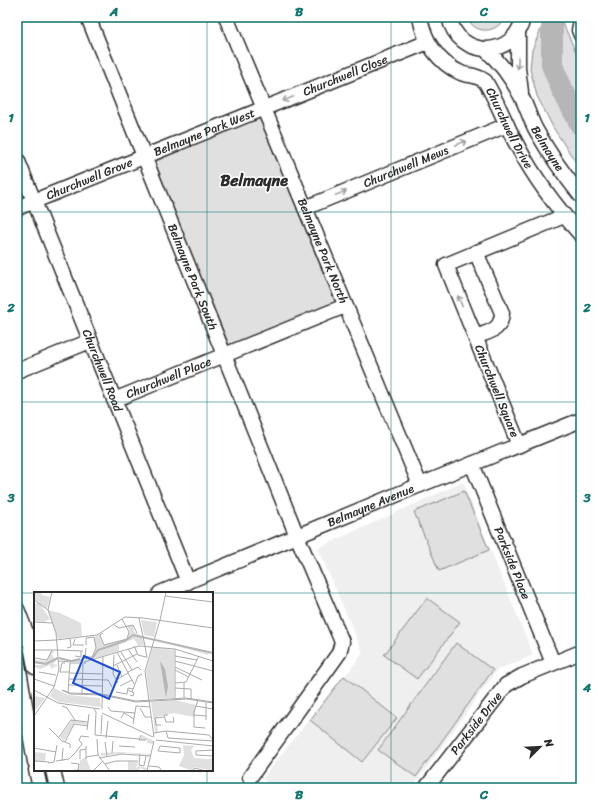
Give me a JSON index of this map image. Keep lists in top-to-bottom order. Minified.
{"streets":{"street":["Churchwell Close","Churchwell Drive","Belmayne Park West","Belmayne","Churchwell Mews","Churchwell Grove","Belmayne Park North","Belmayne Park South","Churchwell Road","Churchwell Place","Churchwell Square","Belmayne Avenue","Parkside Place","Parkside Drive"]},"crossings":[["Churchwell Close","Churchwell Drive"],["Churchwell Close","Belmayne Park West"],["Churchwell Close","Belmayne Park North"],["Churchwell Drive","Churchwell Mews"],["Churchwell Drive","Churchwell Square"],["Belmayne Park West","Churchwell Grove"],["Belmayne Park West","Belmayne Park North"],["Belmayne Park West","Belmayne Park South"],["Churchwell Mews","Belmayne Park North"],["Churchwell Grove","Belmayne Park South"],["Churchwell Grove","Churchwell Road"],["Belmayne Park North","Churchwell Place"],["Belmayne Park North","Belmayne Avenue"],["Belmayne Park South","Churchwell Place"],["Belmayne Park South","Belmayne Avenue"],["Churchwell Road","Churchwell Place"],["Churchwell Road","Belmayne Avenue"],["Churchwell Square","Belmayne Avenue"],["Belmayne Avenue","Parkside Place"],["Parkside Place","Parkside Drive"]],"one_way":["Churchwell Close","Churchwell Mews"],"districts":["Belmayne"],"north":"top right","grid":{"columns":["A","B","C"],"rows":["1","2","3","4"]}}
